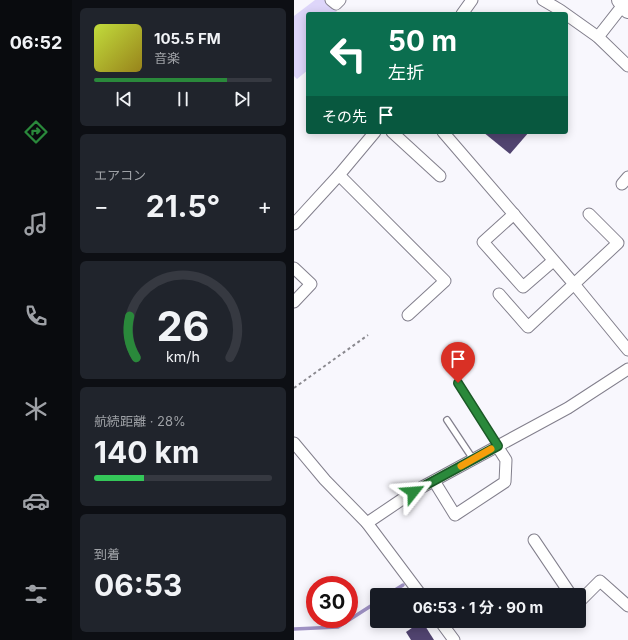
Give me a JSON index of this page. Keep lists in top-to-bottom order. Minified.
{"page":{"tabs":"06:52","turn":["50 m","左折"],"song":["105.5 FM","音楽"],"then":"その先","tile":["エアコン",["航続距離 · 28%","140 km"],["到着","06:53"]],"heat":["−","21.5°","+"],"limit":"30","trip":"06:53 · 1 分 · 90 m","gauge":["26","km/h"]}}
